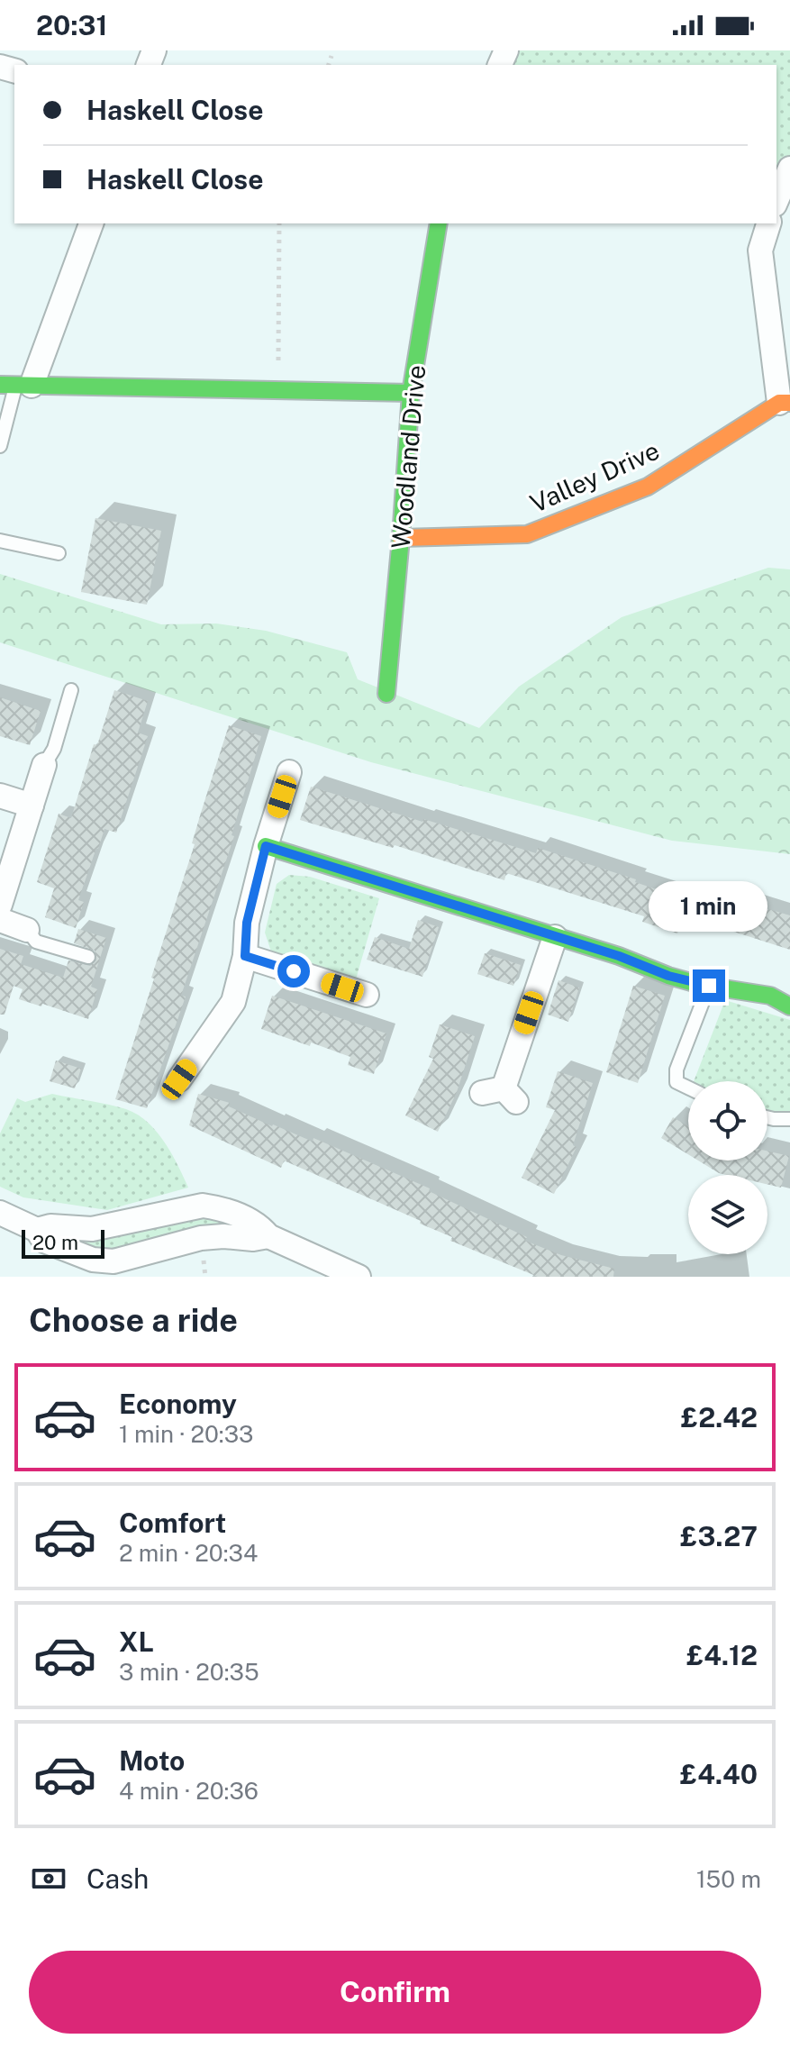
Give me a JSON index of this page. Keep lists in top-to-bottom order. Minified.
{"streets":{"street":["Woodland Drive","Valley Drive"]},"crossings":[["Woodland Drive","Valley Drive"]],"scale_bar":"20 m","page":{"status":"20:31","banner":["Haskell Close","Haskell Close"],"bubble":"1 min","scale":"20 m","heading":"Choose a ride","list":[{"name":"Economy","note":"1 min · 20:33","value":"£2.42"},{"name":"Comfort","note":"2 min · 20:34","value":"£3.27"},{"name":"XL","note":"3 min · 20:35","value":"£4.12"},{"name":"Moto","note":"4 min · 20:36","value":"£4.40"}],"pay":["Cash","150 m"],"buttons":"Confirm"}}
